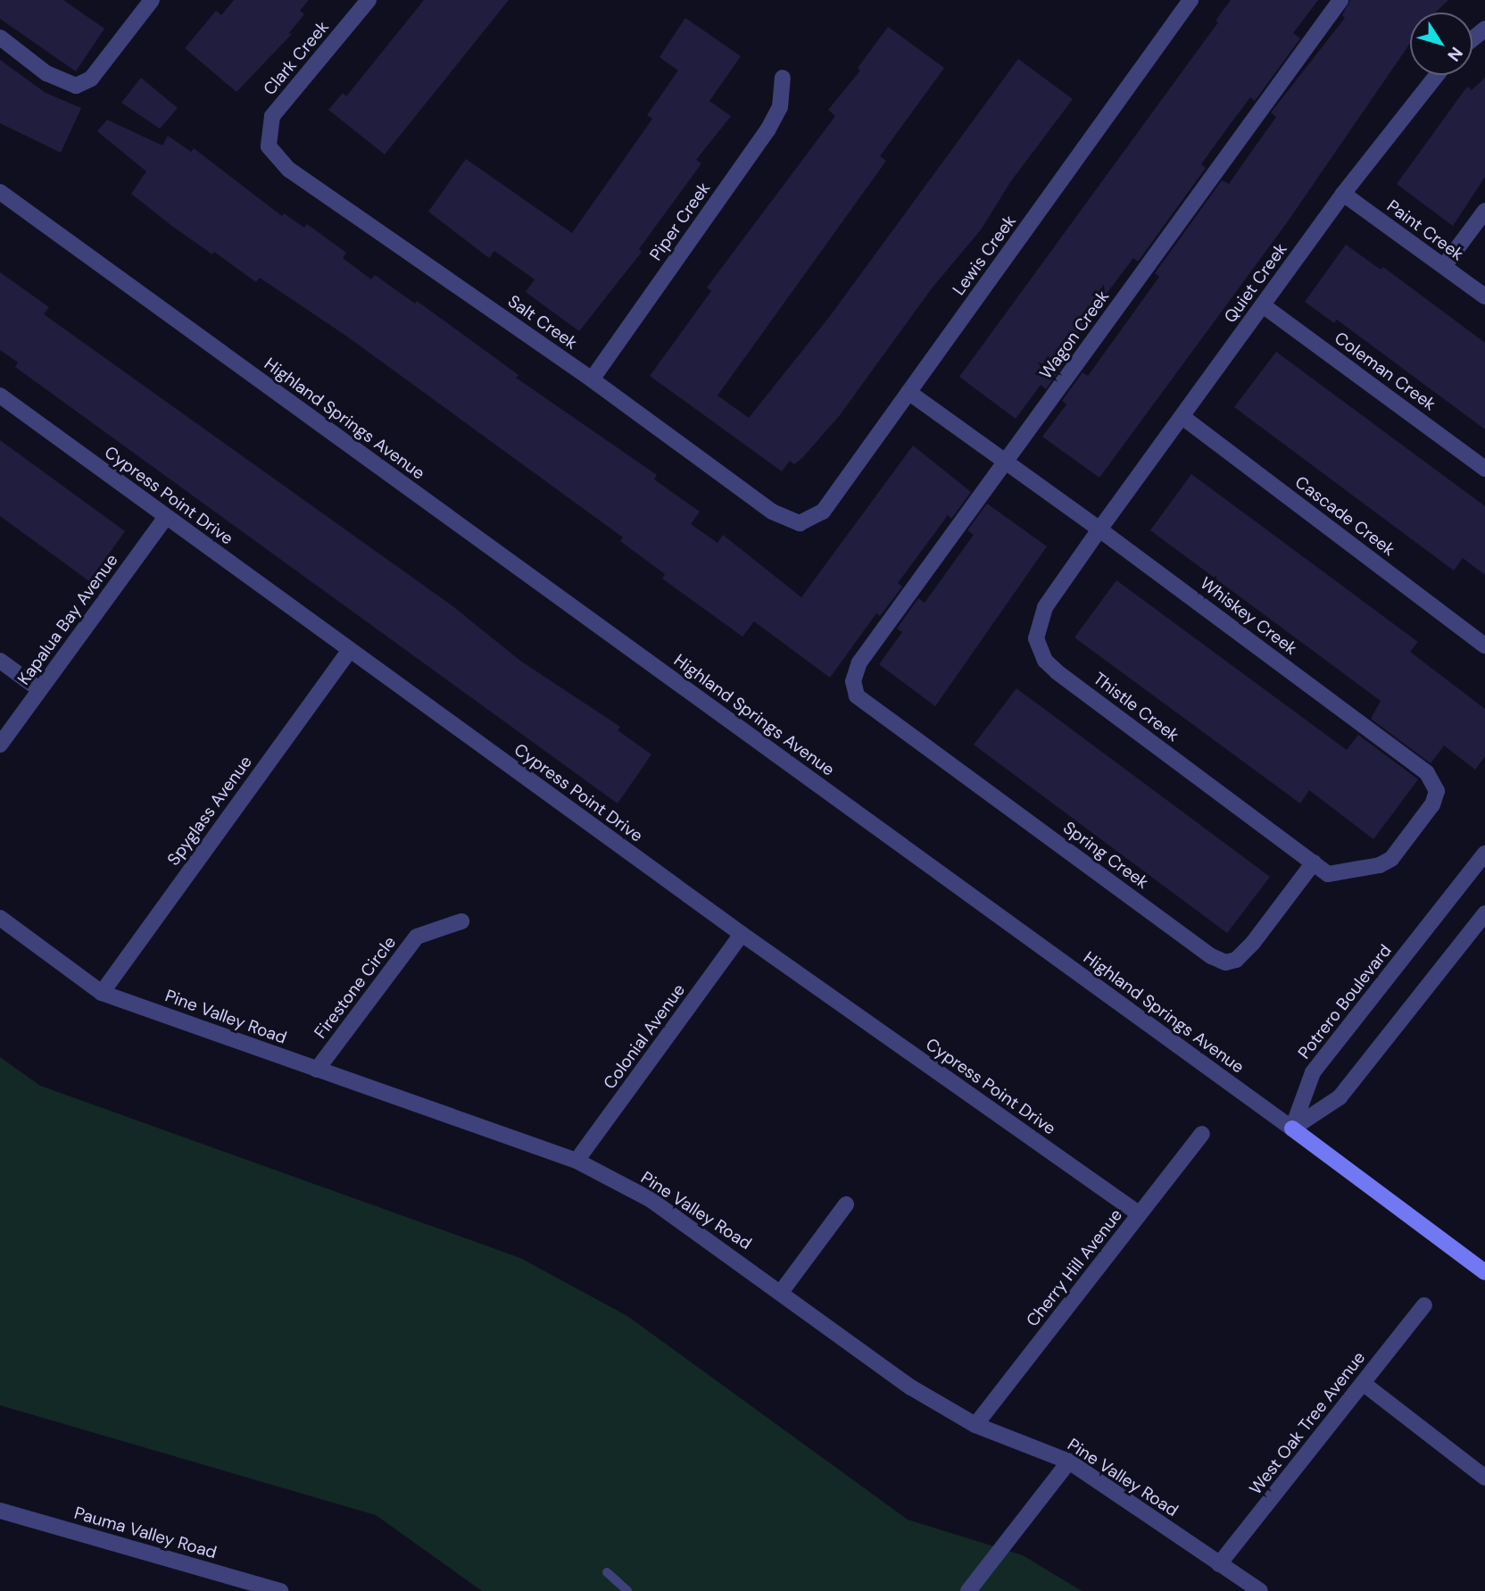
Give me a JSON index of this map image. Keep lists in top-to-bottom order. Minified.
{"streets":{"main road":["Highland Springs Avenue"],"street":["Clark Creek","Piper Creek","Paint Creek","Lewis Creek","Quiet Creek","Salt Creek","Wagon Creek","Coleman Creek","Cypress Point Drive","Cascade Creek","Whiskey Creek","Kapalua Bay Avenue","Thistle Creek","Spyglass Avenue","Spring Creek","Firestone Circle","Potrero Boulevard","Pine Valley Road","Colonial Avenue","Cherry Hill Avenue","West Oak Tree Avenue","Pauma Valley Road"]},"crossings":[["Clark Creek","Salt Creek"],["Piper Creek","Salt Creek"],["Paint Creek","Quiet Creek"],["Lewis Creek","Salt Creek"],["Lewis Creek","Whiskey Creek"],["Quiet Creek","Coleman Creek"],["Quiet Creek","Cascade Creek"],["Quiet Creek","Whiskey Creek"],["Quiet Creek","Thistle Creek"],["Wagon Creek","Whiskey Creek"],["Wagon Creek","Spring Creek"],["Highland Springs Avenue","Potrero Boulevard"],["Cypress Point Drive","Kapalua Bay Avenue"],["Cypress Point Drive","Spyglass Avenue"],["Cypress Point Drive","Colonial Avenue"],["Cypress Point Drive","Cherry Hill Avenue"],["Whiskey Creek","Thistle Creek"],["Thistle Creek","Spring Creek"],["Spyglass Avenue","Pine Valley Road"],["Firestone Circle","Pine Valley Road"],["Pine Valley Road","Colonial Avenue"],["Pine Valley Road","Cherry Hill Avenue"],["Pine Valley Road","West Oak Tree Avenue"]],"north":"bottom right"}
